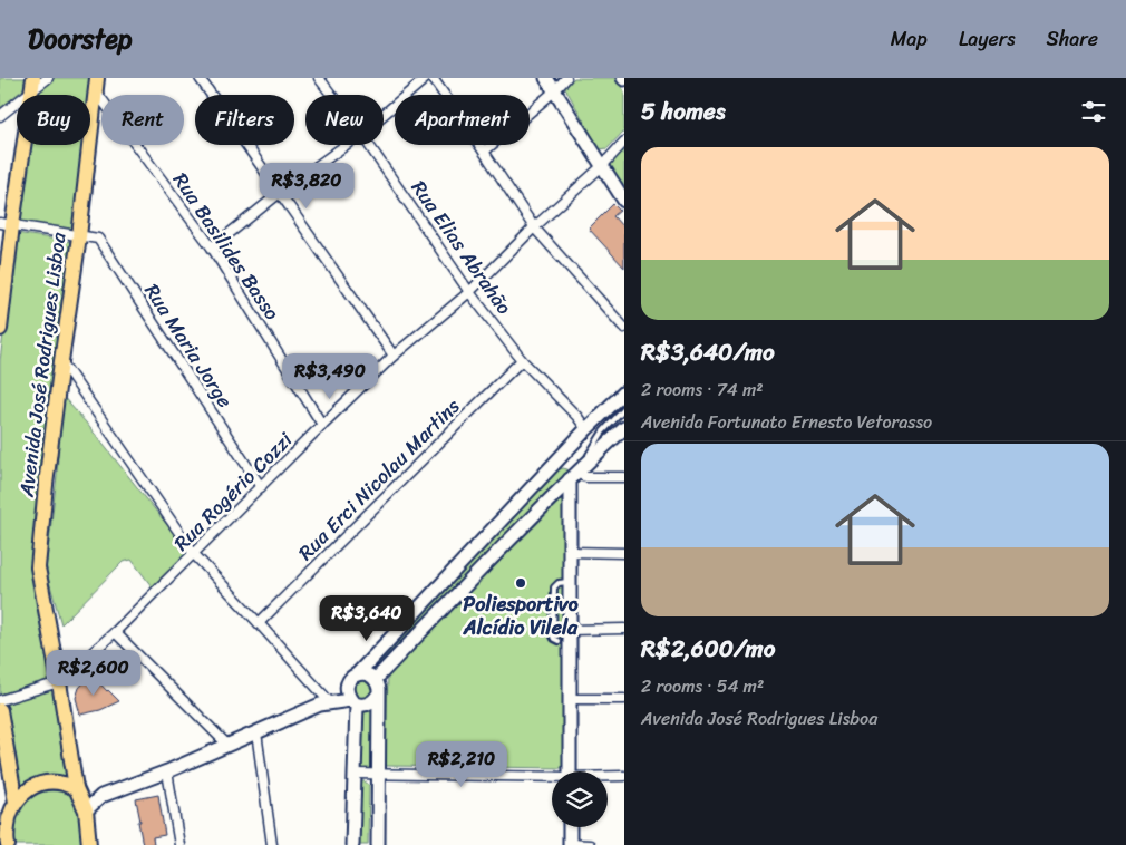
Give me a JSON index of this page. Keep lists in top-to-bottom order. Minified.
{"streets":{"main road":["Avenida José Rodrigues Lisboa"],"street":["Rua Basilides Basso","Rua Elias Abrahão","Rua Maria Jorge","Rua Erci Nicolau Martins","Rua Rogério Cozzi"]},"crossings":[["Rua Basilides Basso","Avenida José Rodrigues Lisboa"],["Rua Basilides Basso","Rua Rogério Cozzi"],["Rua Elias Abrahão","Rua Erci Nicolau Martins"],["Rua Elias Abrahão","Rua Rogério Cozzi"],["Rua Maria Jorge","Avenida José Rodrigues Lisboa"],["Rua Maria Jorge","Rua Rogério Cozzi"],["Avenida José Rodrigues Lisboa","Rua Rogério Cozzi"]],"places":["Poliesportivo Alcídio Vilela"],"page":{"header":"Doorstep","nav":["Map","Layers","Share"],"heading":"5 homes","chip":["Buy","Rent","Filters","New","Apartment"],"list":[{"name":"R$3,640/mo","note":"2 rooms · 74 m² · Avenida Fortunato Ernesto Vetorasso"},{"name":"R$2,600/mo","note":"2 rooms · 54 m² · Avenida José Rodrigues Lisboa"}],"price":["R$3,820","R$3,490","R$3,640","R$2,600","R$2,210"]}}
